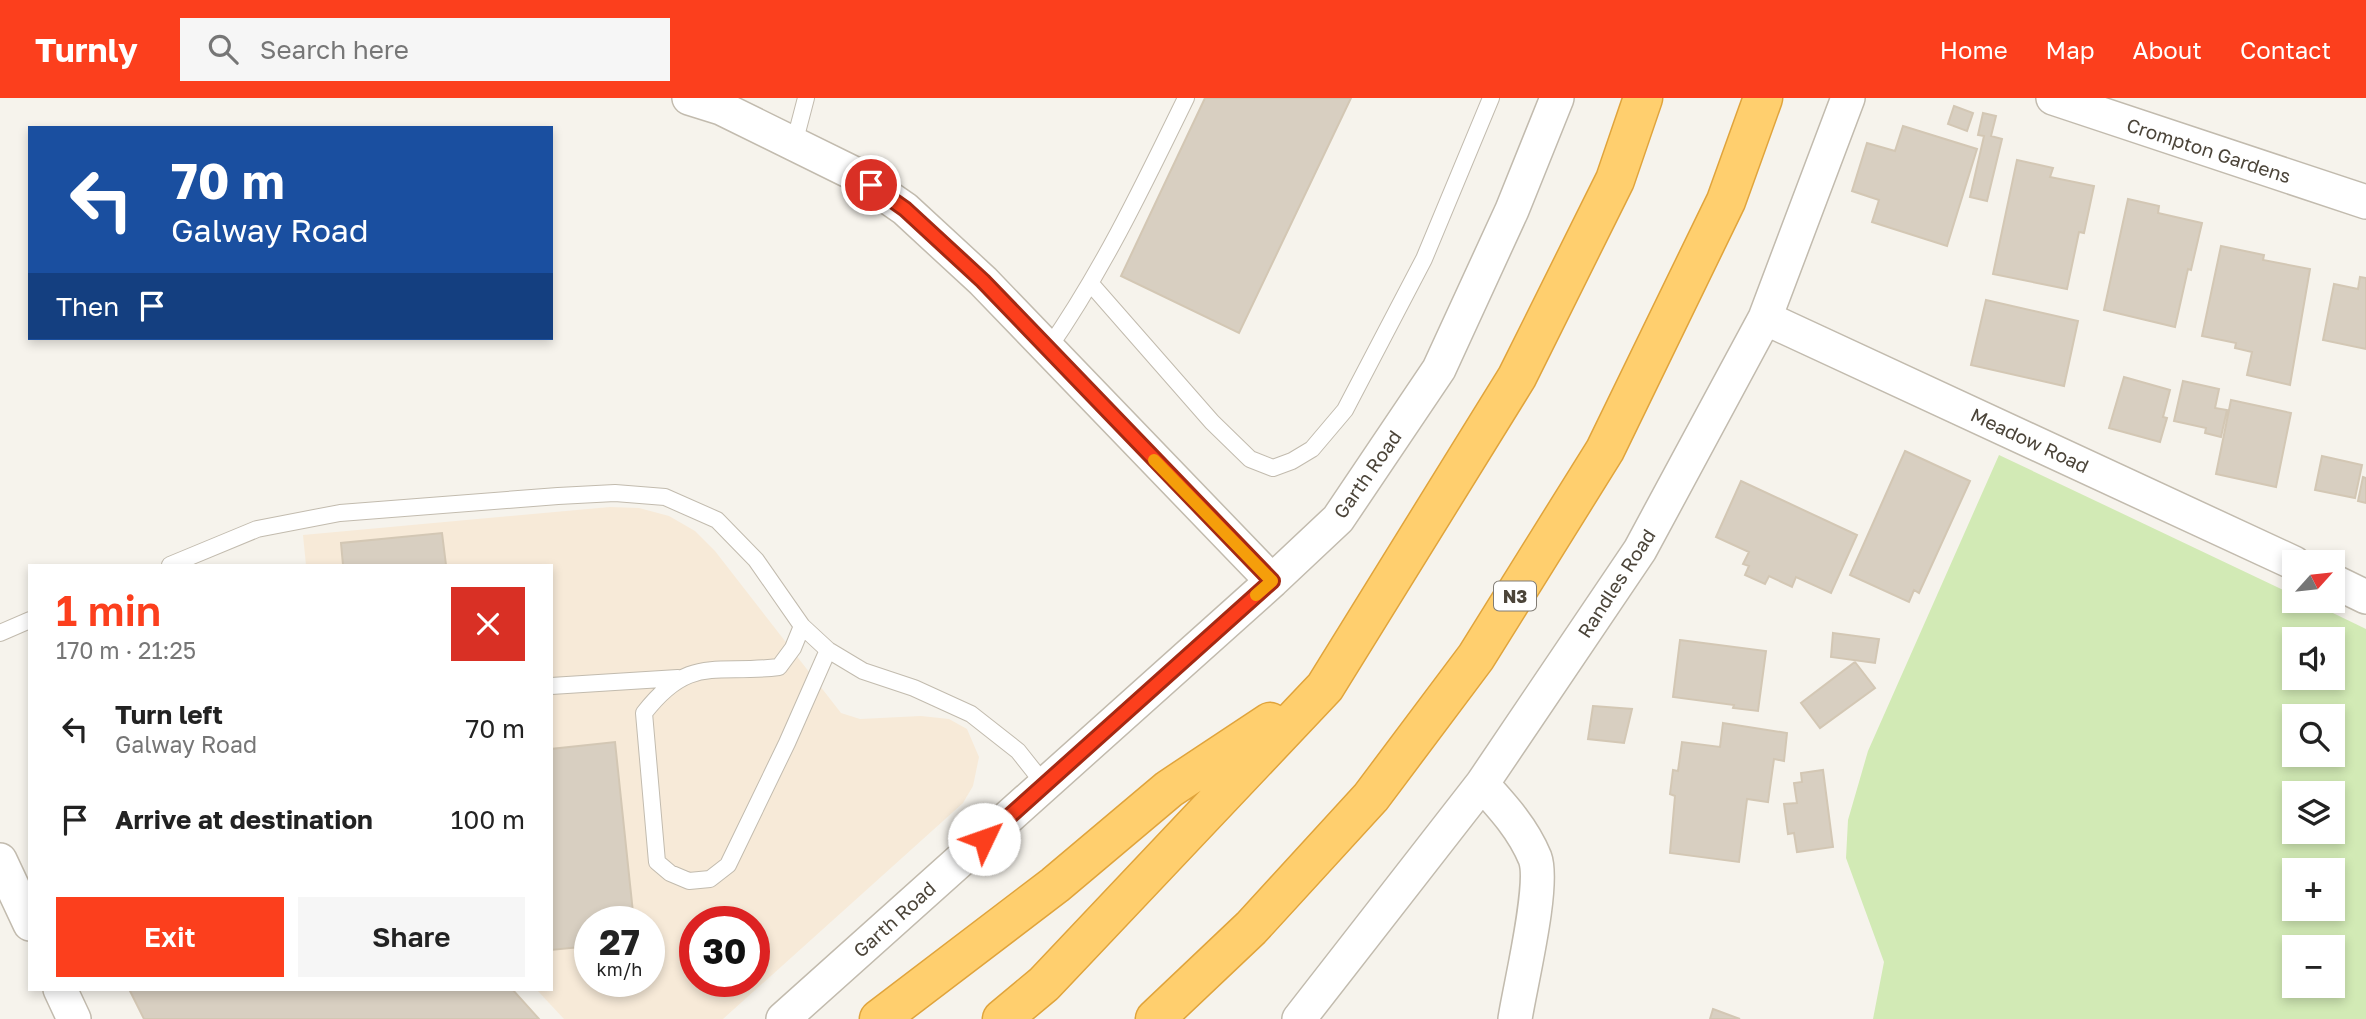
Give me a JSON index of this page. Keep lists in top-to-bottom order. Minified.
{"streets":{"highway":["N3"],"street":["Crompton Gardens","Meadow Road","Garth Road","Randles Road"]},"crossings":[["Meadow Road","Randles Road"]],"north":"top right","page":{"header":"Turnly","search":"Search here","nav":["Home","Map","About","Contact"],"turn":["70 m","Galway Road"],"then":"Then","map_buttons":["+","−"],"heading":["1 min","170 m · 21:25"],"list":[{"name":"Turn left","note":"Galway Road","value":"70 m"},{"name":"Arrive at destination","value":"100 m"}],"buttons":["Exit","Share"],"speed":"27 km/h","limit":"30"}}
